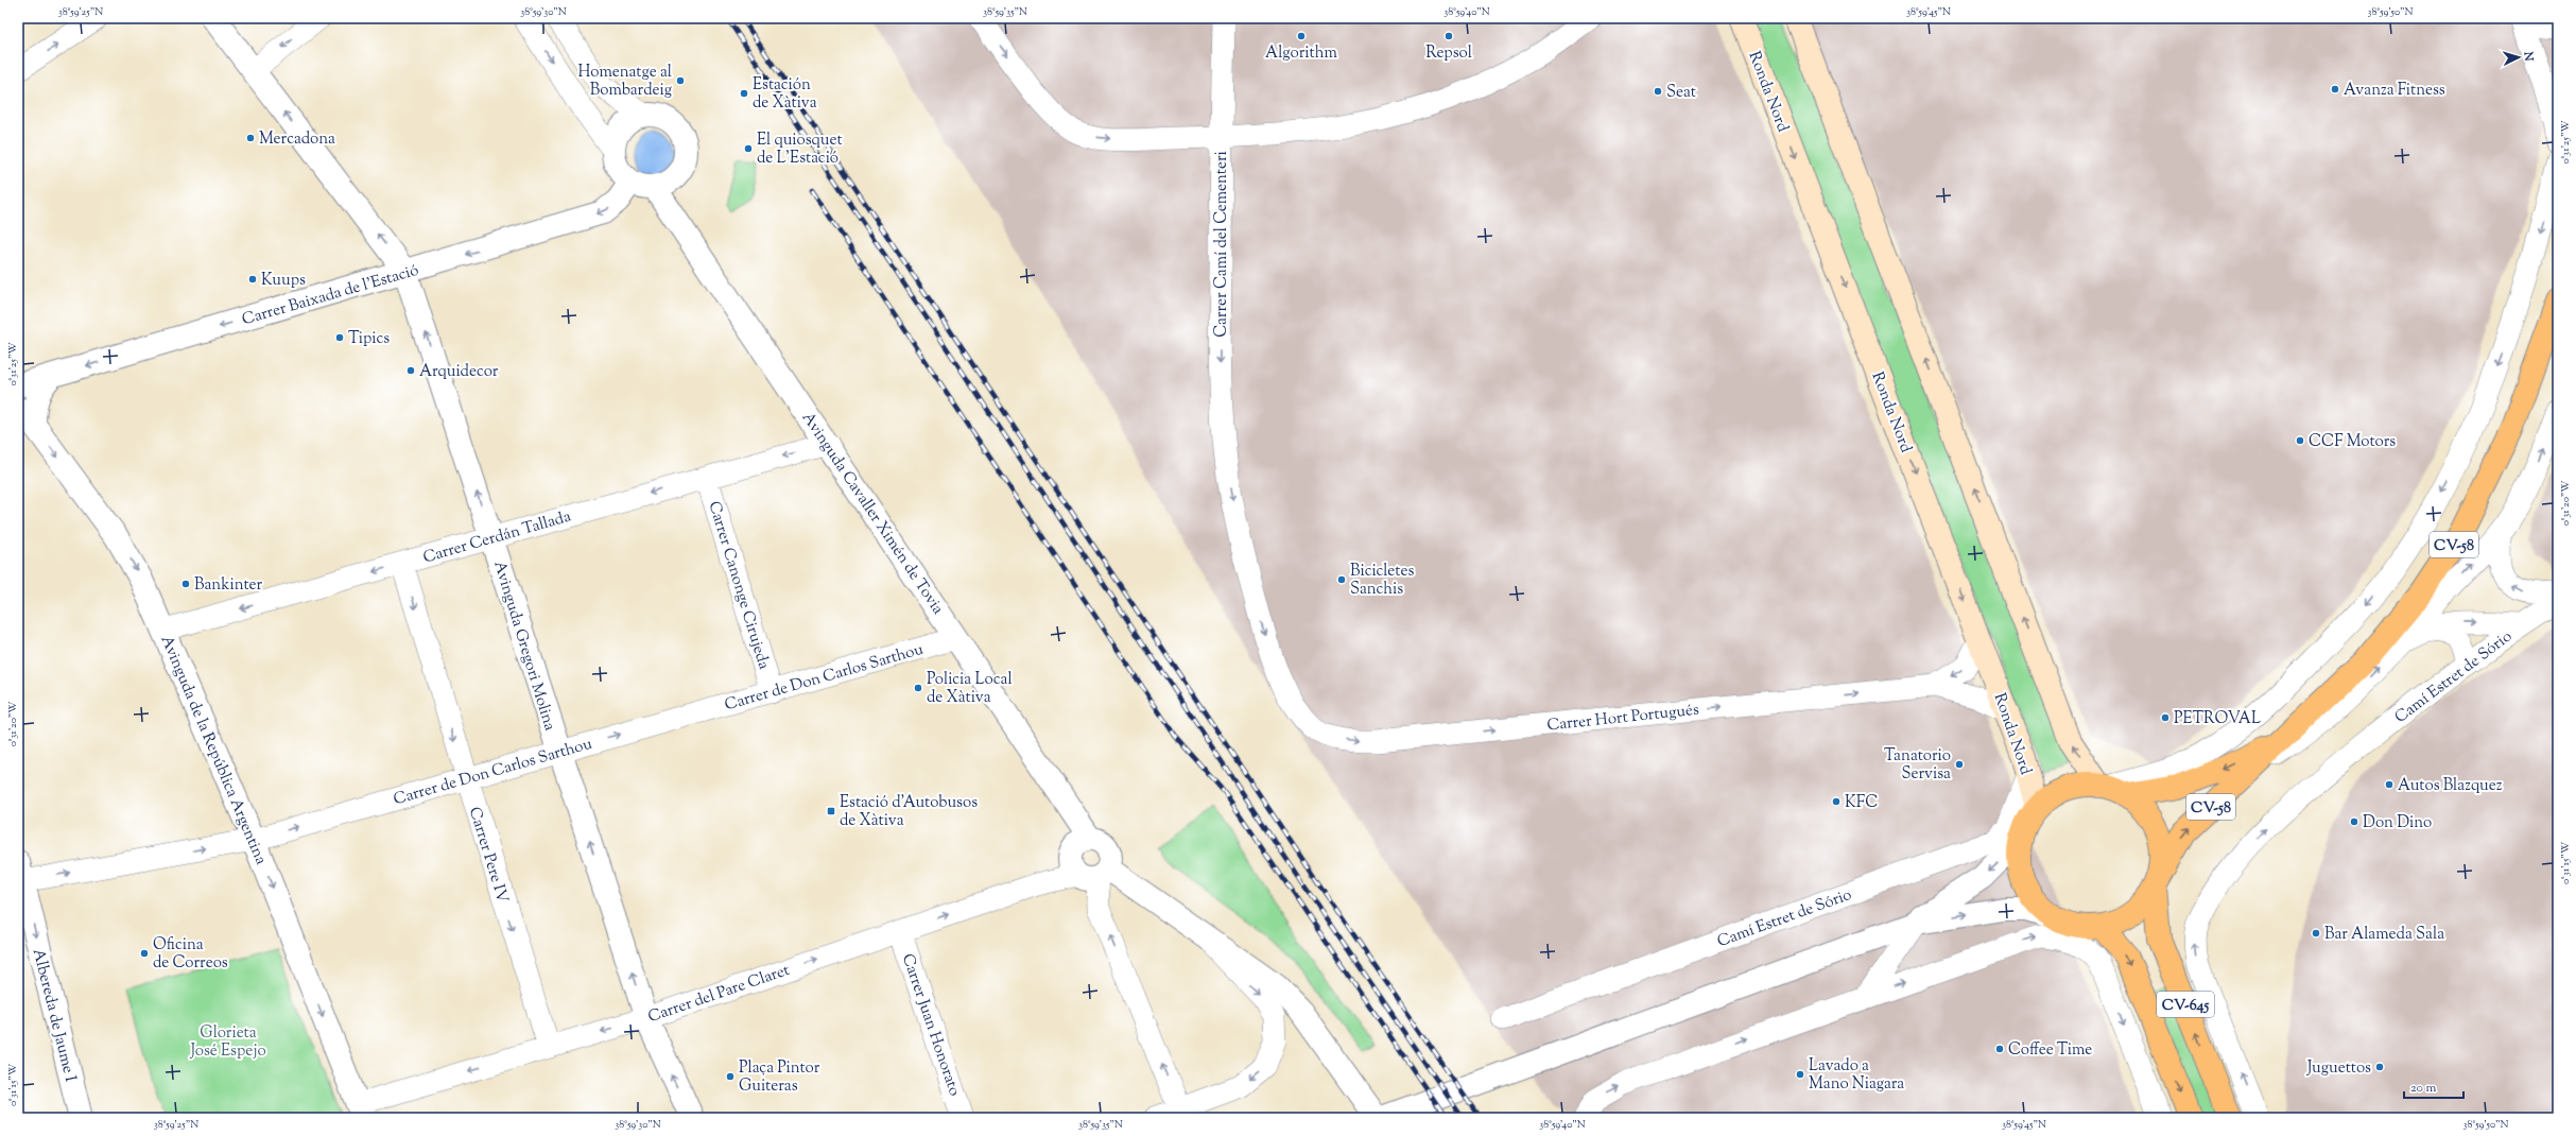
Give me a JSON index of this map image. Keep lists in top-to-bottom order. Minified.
{"streets":{"main road":["Ronda Nord","CV-58","CV-645"],"street":["Carrer Camí del Cementeri","Carrer Baixada de l'Estació","Avinguda Cavaller Ximén de Tovia","Carrer Cerdán Tallada","Carrer Canonge Cirujeda","Avinguda Gregori Molina","Carrer de Don Carlos Sarthou","Camí Estret de Sório","Carrer Hort Portugués","Avinguda de la República Argentina","Carrer Pere IV","Carrer del Pare Claret","Albereda de Jaume I","Carrer Juan Honorato"]},"crossings":[["Ronda Nord","CV-58"],["Ronda Nord","Camí Estret de Sório"],["Ronda Nord","Carrer Hort Portugués"],["Ronda Nord","CV-645"],["Carrer Camí del Cementeri","Carrer Hort Portugués"],["Carrer Baixada de l'Estació","Avinguda Cavaller Ximén de Tovia"],["Carrer Baixada de l'Estació","Avinguda Gregori Molina"],["Avinguda Cavaller Ximén de Tovia","Carrer Cerdán Tallada"],["Avinguda Cavaller Ximén de Tovia","Carrer de Don Carlos Sarthou"],["Avinguda Cavaller Ximén de Tovia","Carrer del Pare Claret"],["Carrer Cerdán Tallada","Carrer Canonge Cirujeda"],["Carrer Cerdán Tallada","Avinguda Gregori Molina"],["Carrer Cerdán Tallada","Avinguda de la República Argentina"],["Carrer Cerdán Tallada","Carrer Pere IV"],["CV-58","CV-645"],["Carrer Canonge Cirujeda","Carrer de Don Carlos Sarthou"],["Avinguda Gregori Molina","Carrer de Don Carlos Sarthou"],["Avinguda Gregori Molina","Carrer del Pare Claret"],["Carrer de Don Carlos Sarthou","Avinguda de la República Argentina"],["Carrer de Don Carlos Sarthou","Carrer Pere IV"],["Carrer de Don Carlos Sarthou","Albereda de Jaume I"],["Avinguda de la República Argentina","Carrer del Pare Claret"],["Carrer Pere IV","Carrer del Pare Claret"],["Carrer del Pare Claret","Carrer Juan Honorato"]],"one_way":["Carrer Camí del Cementeri","Carrer Baixada de l'Estació","Carrer Cerdán Tallada","Avinguda Gregori Molina","Carrer de Don Carlos Sarthou","Carrer Hort Portugués","Avinguda de la República Argentina","Carrer Pere IV","Albereda de Jaume I"],"parks":["Glorieta José Espejo"],"places":{"other":["Algorithm","Repsol","Homenatge al Bombardeig","Avanza Fitness","Seat","Estación de Xàtiva","Mercadona","El quiosquet de L'Estació","Kuups","Tipics","Arquidecor","CCF Motors","Bicicletes Sanchis","Bankinter","Policia Local de Xàtiva","PETROVAL","Tanatorio Servisa","Autos Blazquez","KFC","Don Dino","Bar Alameda Sala","Oficina de Correos","Coffee Time","Juguettos","Lavado a Mano Niagara","Plaça Pintor Guiteras"],"transit":["Estació d'Autobusos de Xàtiva"]},"scale_bar":"20 m","north":"right","coordinates":["38°59'25\"N","38°59'30\"N","38°59'35\"N","38°59'40\"N","38°59'45\"N","38°59'50\"N","0°31'25\"W","0°31'20\"W","0°31'15\"W"]}
